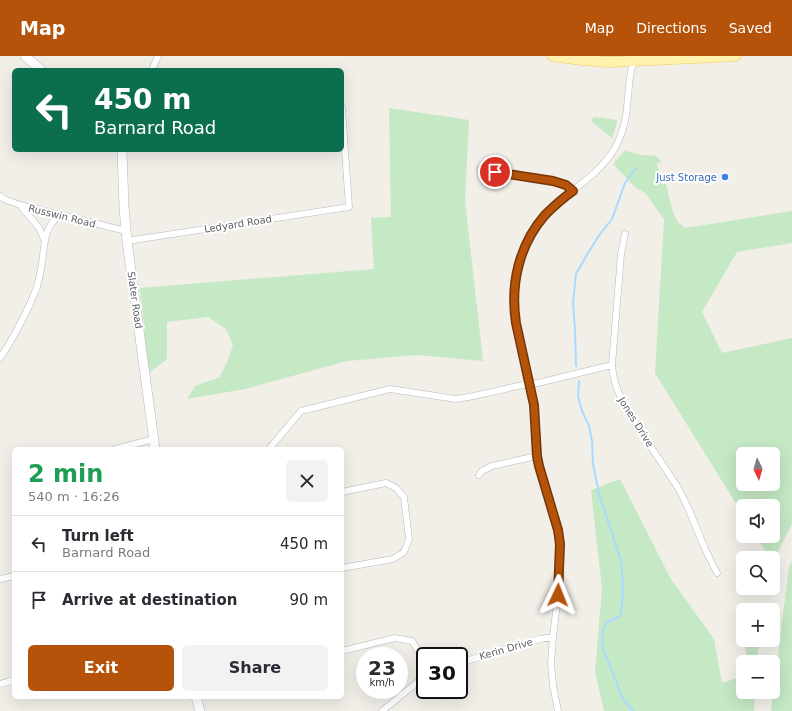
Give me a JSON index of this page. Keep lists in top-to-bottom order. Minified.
{"streets":{"main road":["Slater Road"],"street":["Russwin Road","Ledyard Road","Jones Drive","Kerin Drive"]},"crossings":[["Russwin Road","Slater Road"],["Ledyard Road","Slater Road"]],"places":["Just Storage"],"north":"bottom","page":{"header":"Map","nav":["Map","Directions","Saved"],"turn":["450 m","Barnard Road"],"map_buttons":["+","−"],"heading":["2 min","540 m · 16:26"],"list":[{"name":"Turn left","note":"Barnard Road","value":"450 m"},{"name":"Arrive at destination","value":"90 m"}],"buttons":["Exit","Share"],"speed":"23 km/h","limit":"30"}}
